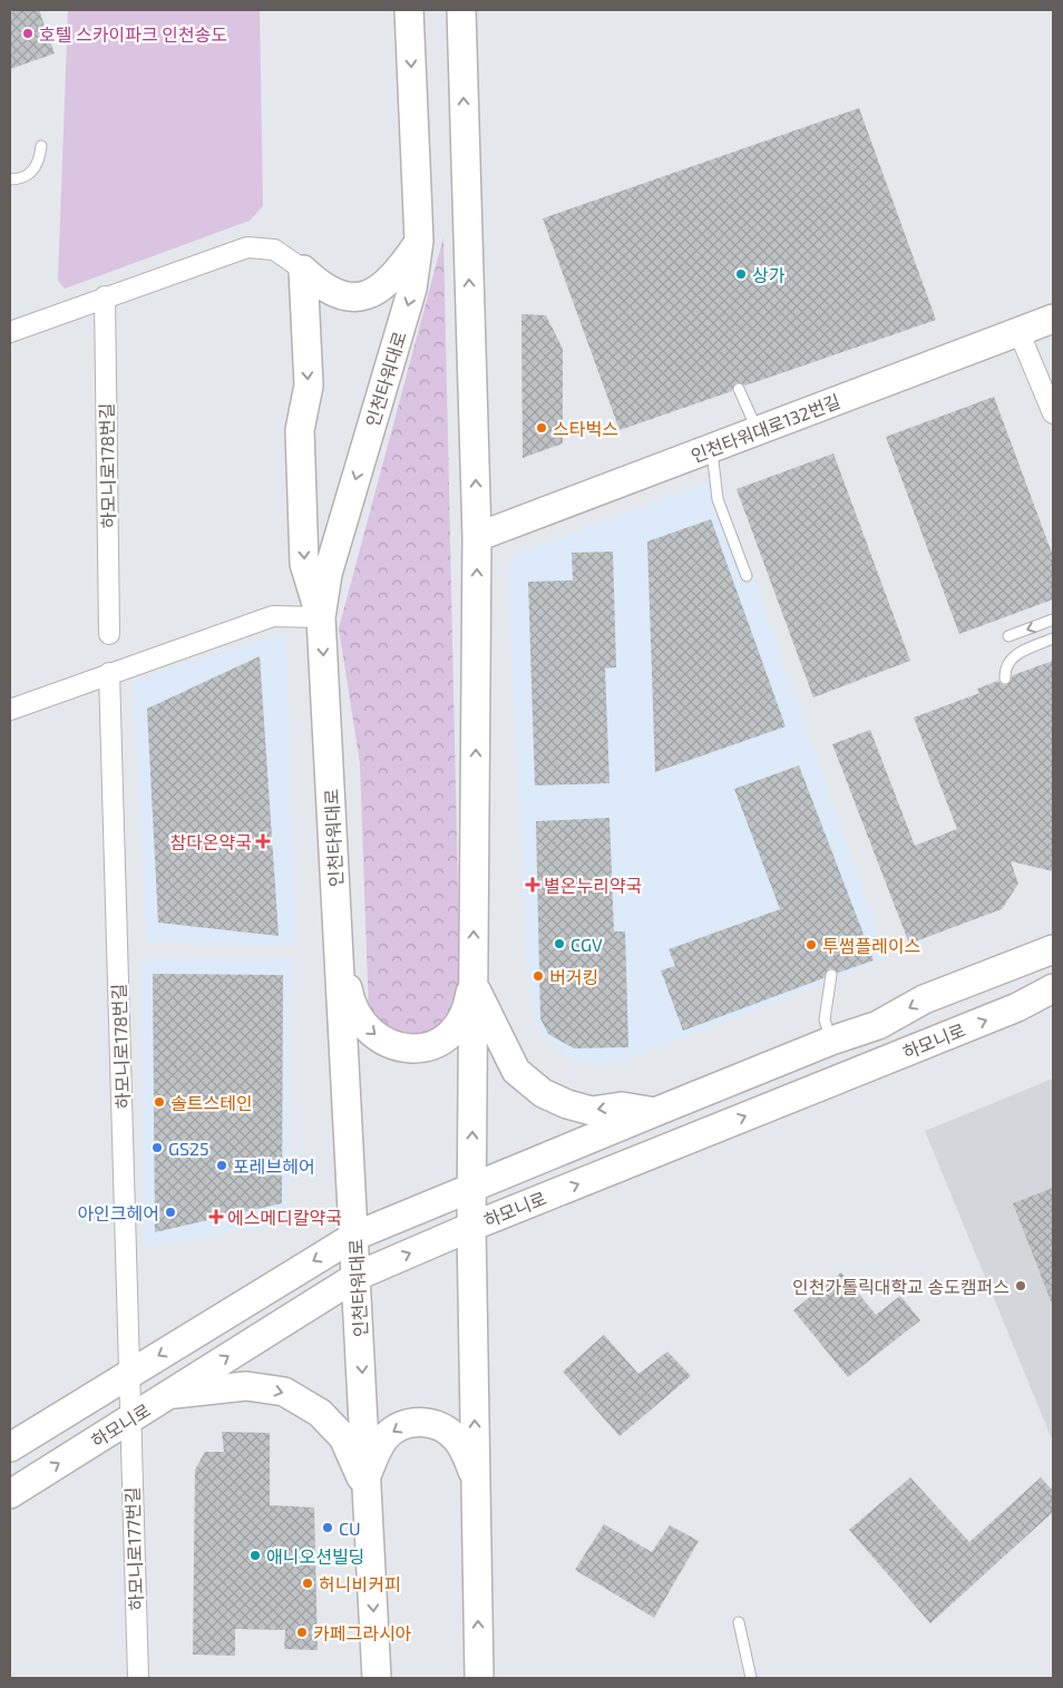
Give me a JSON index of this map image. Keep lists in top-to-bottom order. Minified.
{"streets":{"main road":["인천타워대로","인천타워대로132번길","하모니로"],"street":["하모니로178번길","하모니로177번길"]},"crossings":[["인천타워대로","하모니로"],["하모니로178번길","하모니로"],["하모니로178번길","하모니로177번길"],["하모니로","하모니로177번길"]],"places":{"other":["호텔 스카이파크 인천송도","상가","스타벅스","CGV","투썸플레이스","버거킹","솔트스테인","GS25","포레브헤어","아인크헤어","인천가톨릭대학교 송도캠퍼스","CU","애니오션빌딩","허니비커피","카페그라시아"],"health":["참다온약국","별온누리약국","에스메디칼약국"]}}
